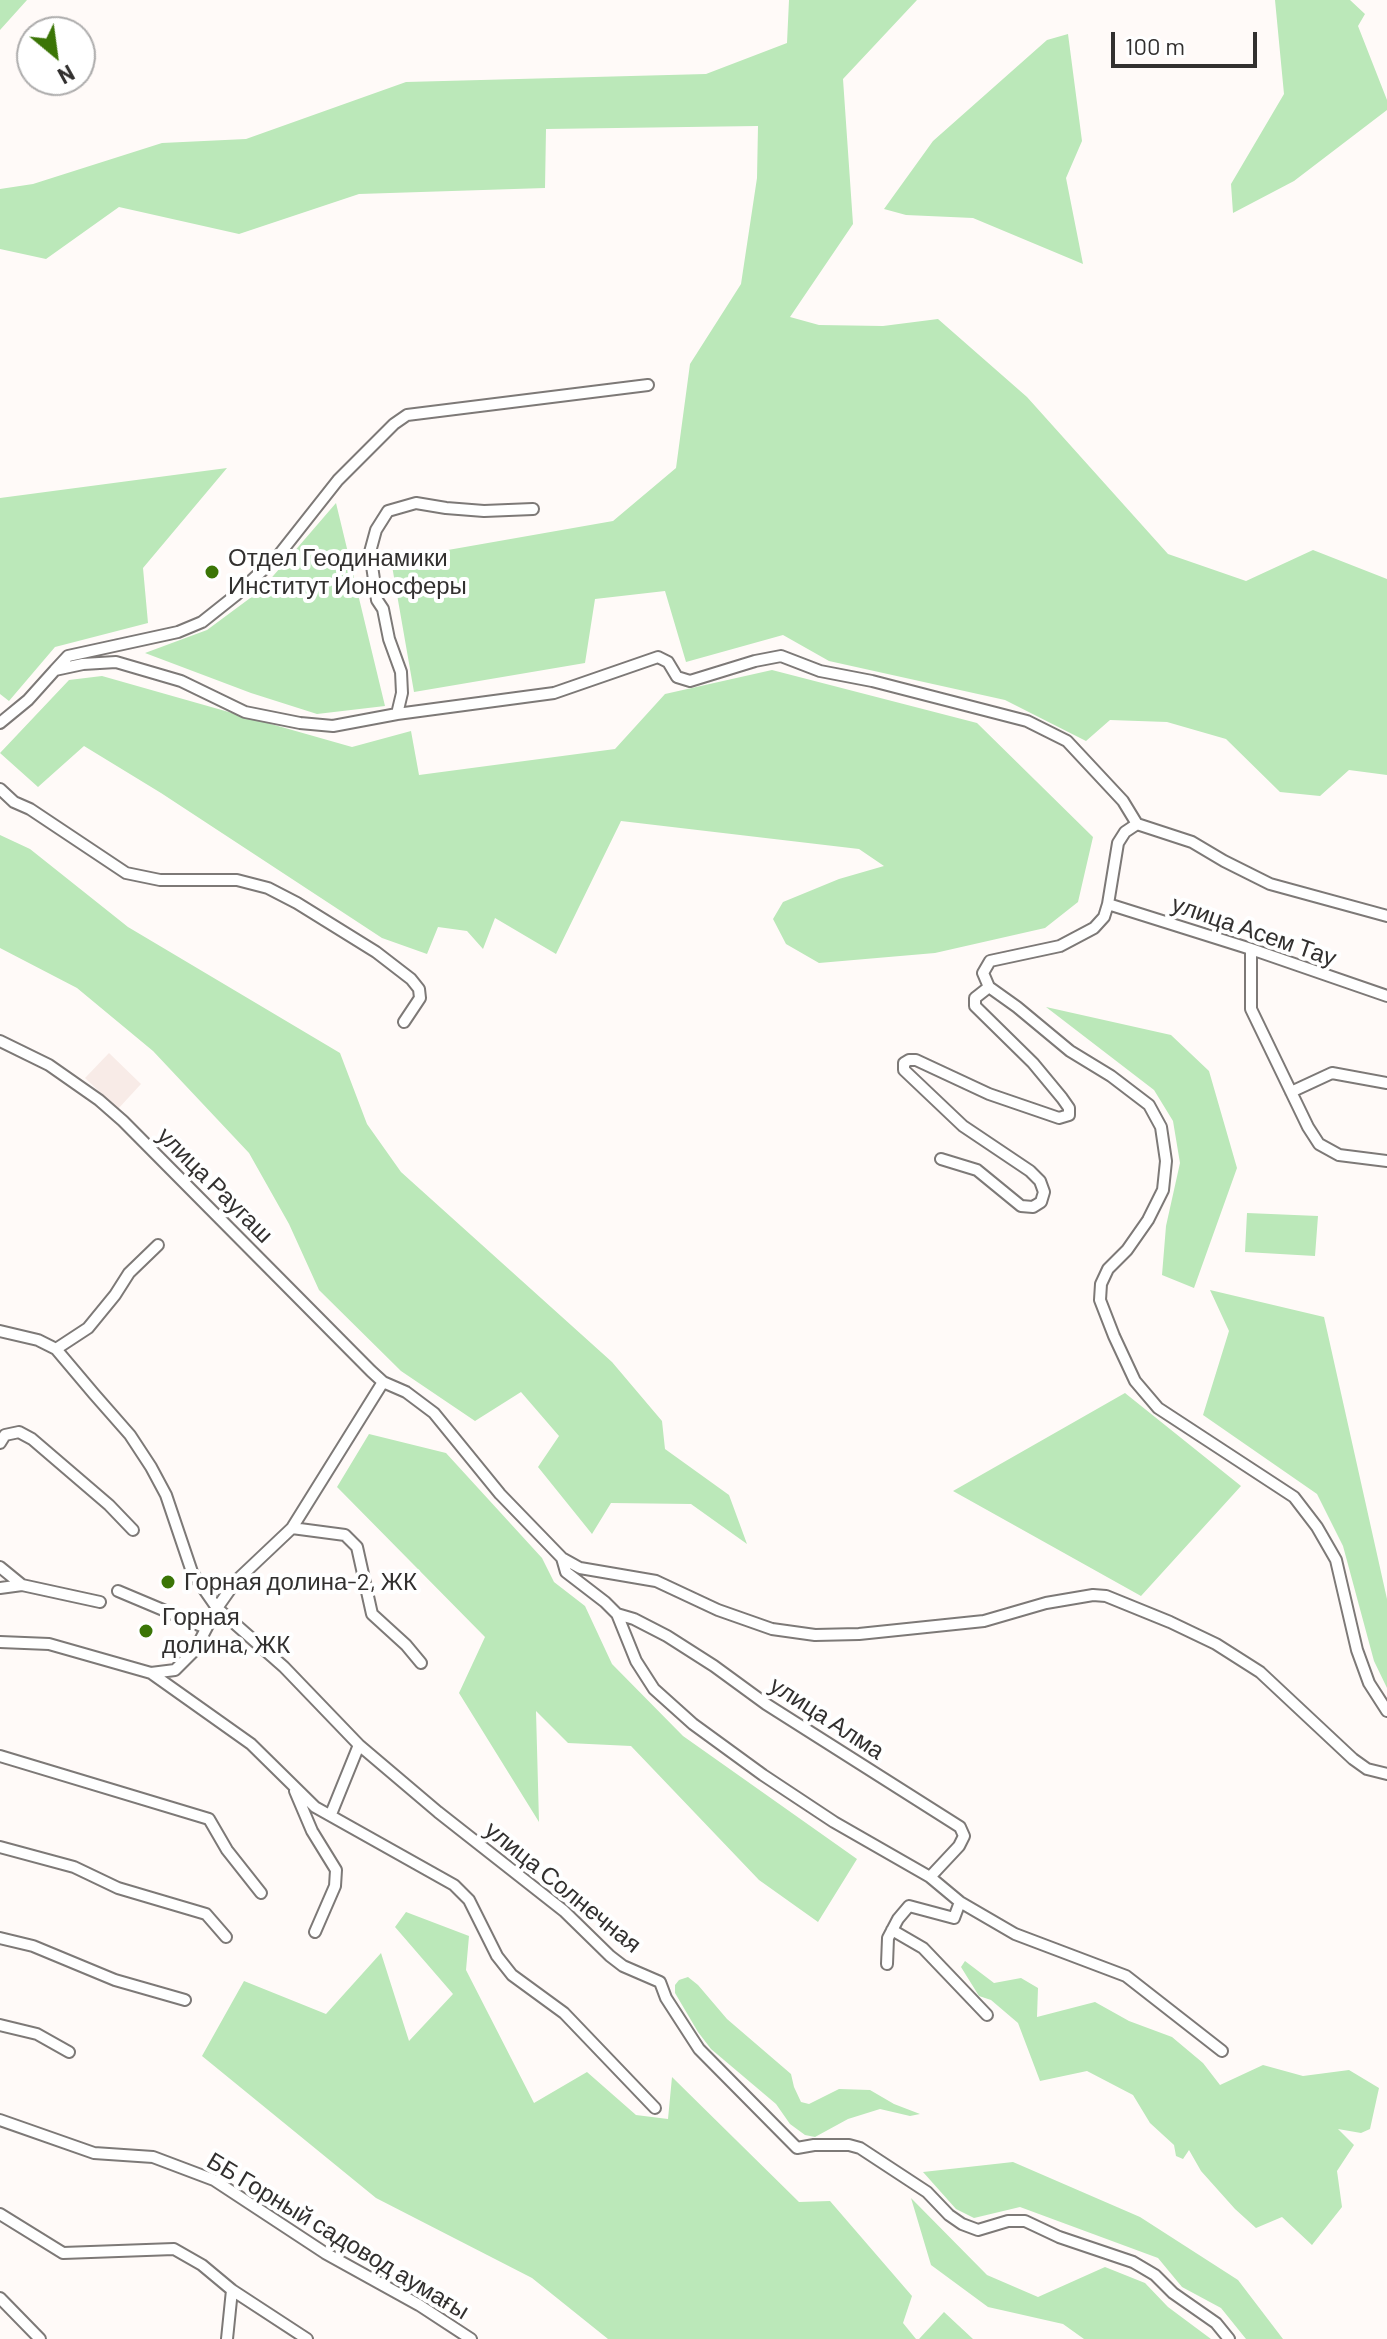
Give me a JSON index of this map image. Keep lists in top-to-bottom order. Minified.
{"streets":{"street":["улица Асем Тау","улица Раугаш","улица Алма","улица Солнечная","ББ Горный садовод аумағы"]},"crossings":[["улица Раугаш","улица Алма"]],"places":["Отдел Геодинамики Институт Ионосферы","Горная долина-2, ЖК","Горная долина, ЖК"],"scale_bar":"100 m","north":"bottom right"}
